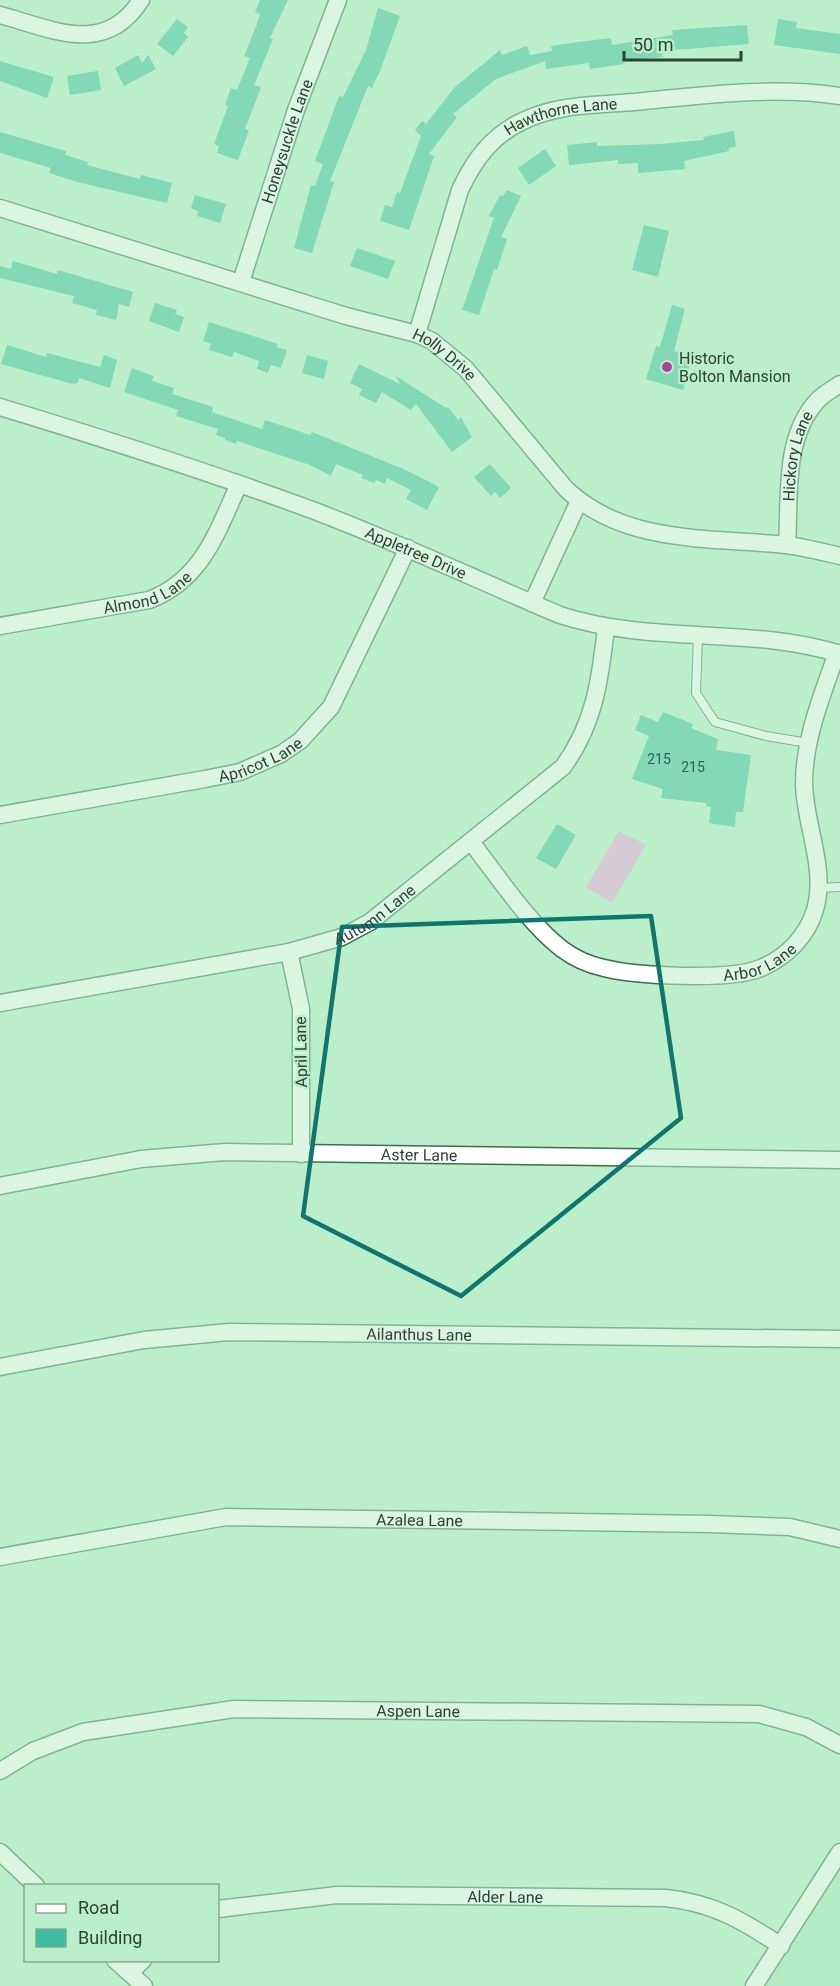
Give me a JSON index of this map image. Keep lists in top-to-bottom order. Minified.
{"streets":{"street":["Hawthorne Lane","Honeysuckle Lane","Holly Drive","Hickory Lane","Appletree Drive","Almond Lane","Apricot Lane","Autumn Lane","Arbor Lane","April Lane","Aster Lane","Ailanthus Lane","Azalea Lane","Aspen Lane","Alder Lane"]},"crossings":[["Hawthorne Lane","Holly Drive"],["Honeysuckle Lane","Holly Drive"],["Holly Drive","Hickory Lane"],["Appletree Drive","Almond Lane"],["Appletree Drive","Apricot Lane"],["Appletree Drive","Autumn Lane"],["Appletree Drive","Arbor Lane"],["Autumn Lane","Arbor Lane"],["Autumn Lane","April Lane"],["April Lane","Aster Lane"]],"places":["Historic Bolton Mansion"],"house_numbers":["215","215"],"legend":["Road","Building"],"scale_bar":"50 m"}
